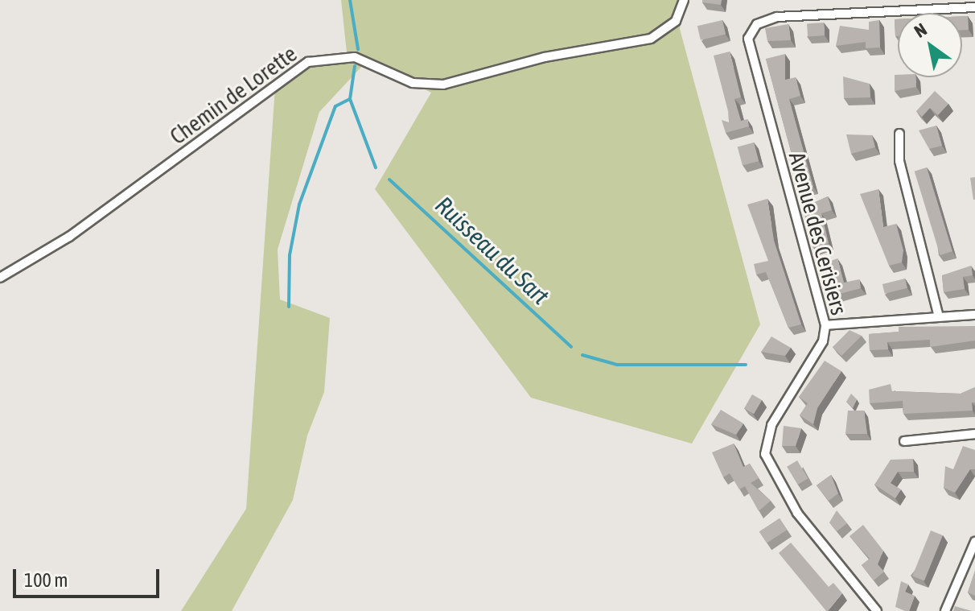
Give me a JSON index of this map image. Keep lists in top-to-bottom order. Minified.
{"streets":{"street":["Chemin de Lorette","Avenue des Cerisiers"]},"water":["Ruisseau du Sart"],"scale_bar":"100 m","north":"top left"}
